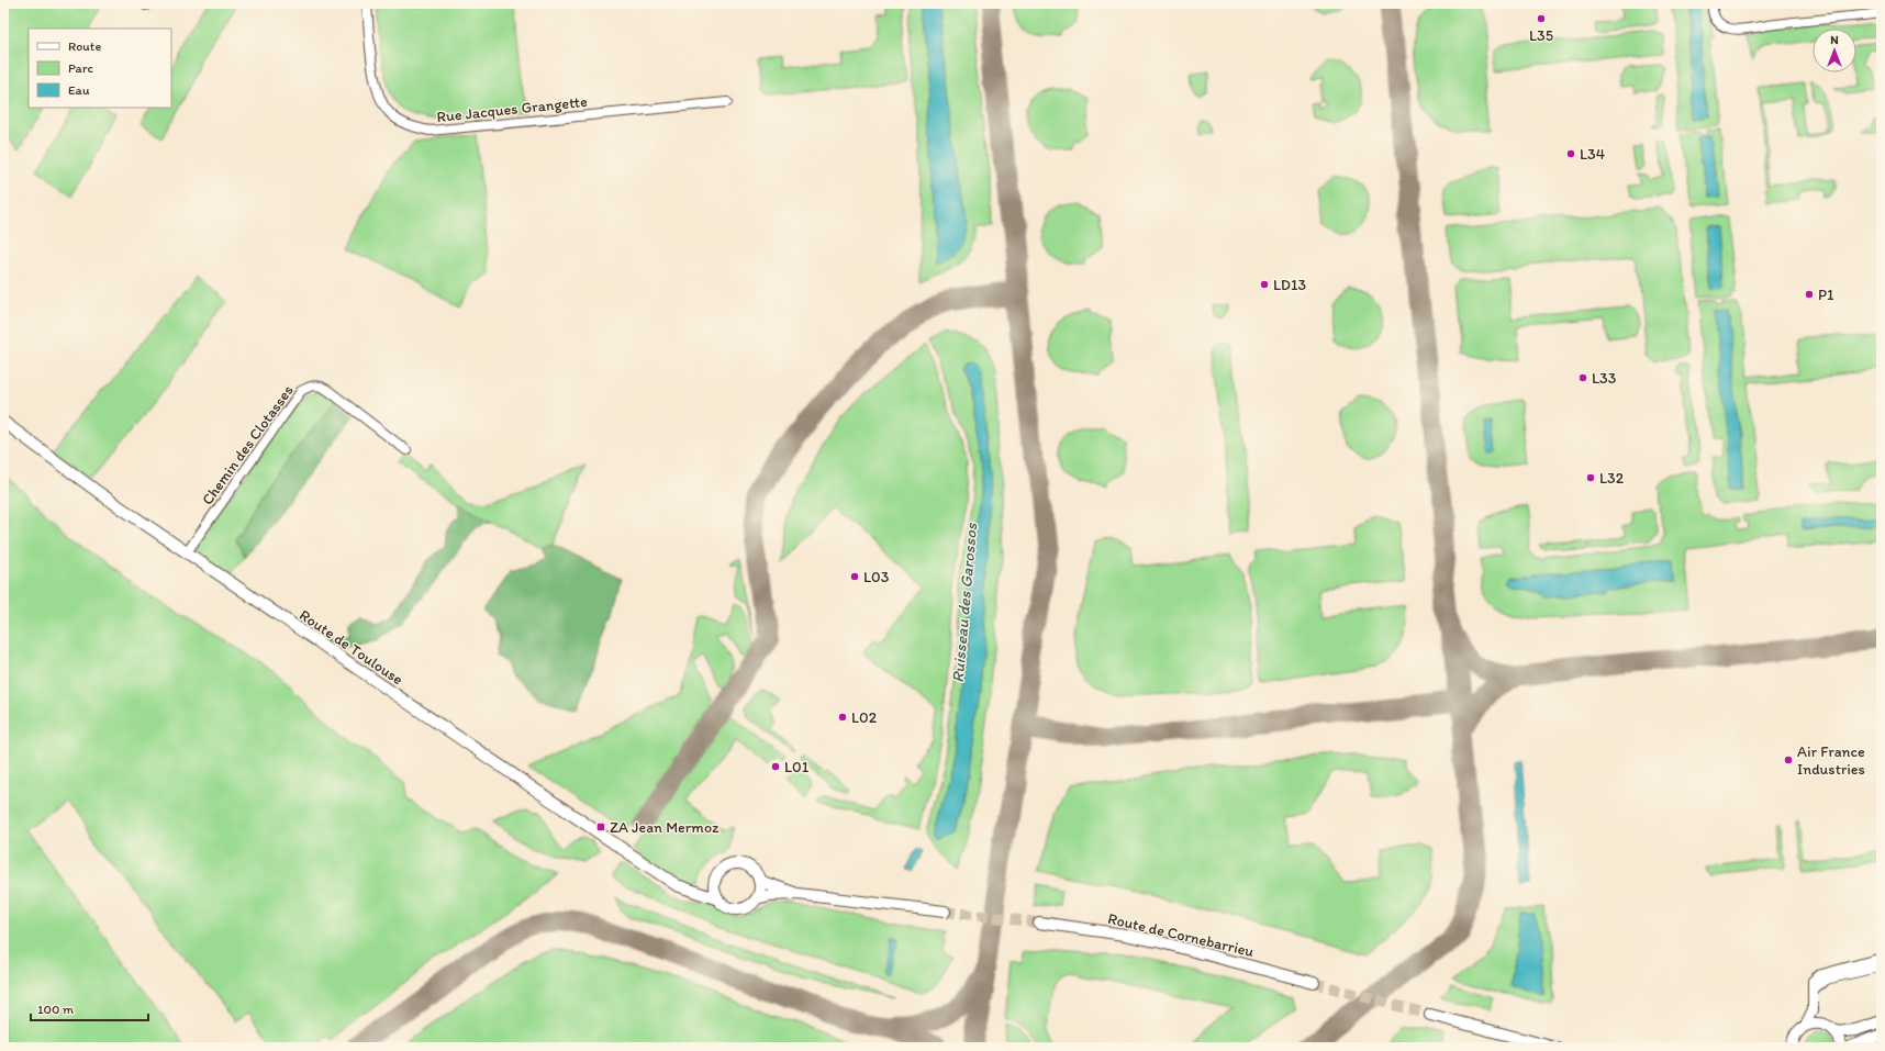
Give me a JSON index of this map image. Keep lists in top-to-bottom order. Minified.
{"streets":{"main road":["Route de Toulouse","Route de Cornebarrieu"],"street":["Rue Jacques Grangette","Chemin des Clotasses"]},"crossings":[["Chemin des Clotasses","Route de Toulouse"]],"water":["Ruisseau des Garossos"],"places":{"other":["L35","L34","LD13","P1","L33","L32","L03","L02","Air France Industries","L01"],"transit":["ZA Jean Mermoz"]},"legend":["Route","Parc","Eau"],"scale_bar":"100 m","north":"top"}
